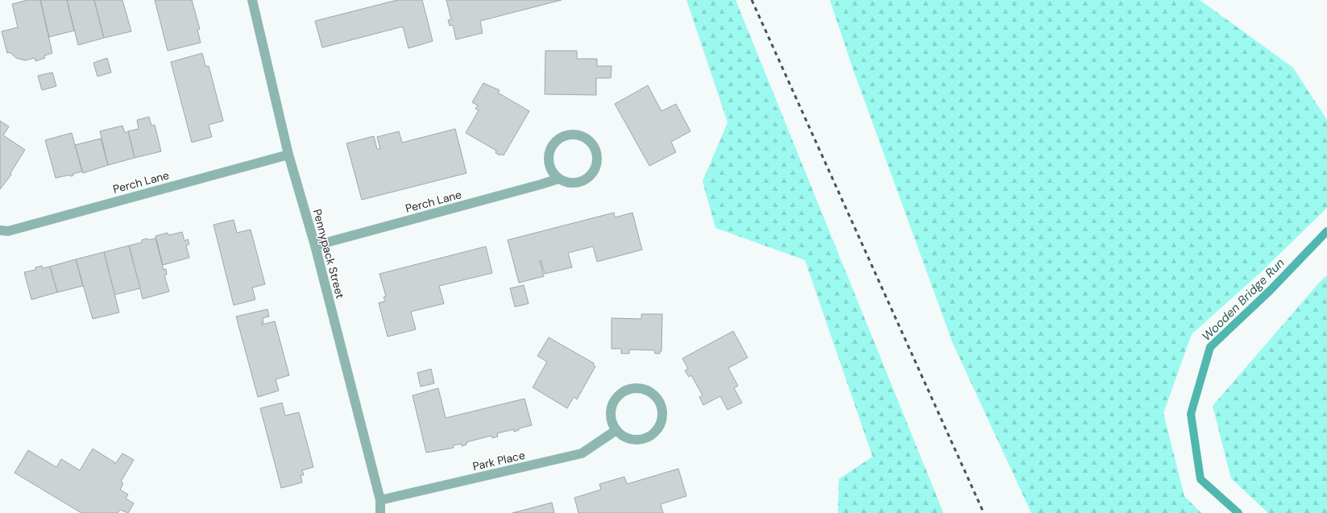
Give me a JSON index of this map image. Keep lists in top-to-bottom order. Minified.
{"streets":{"street":["Perch Lane","Pennypack Street","Park Place"]},"crossings":[["Perch Lane","Pennypack Street"],["Pennypack Street","Park Place"]],"water":["Wooden Bridge Run"]}
